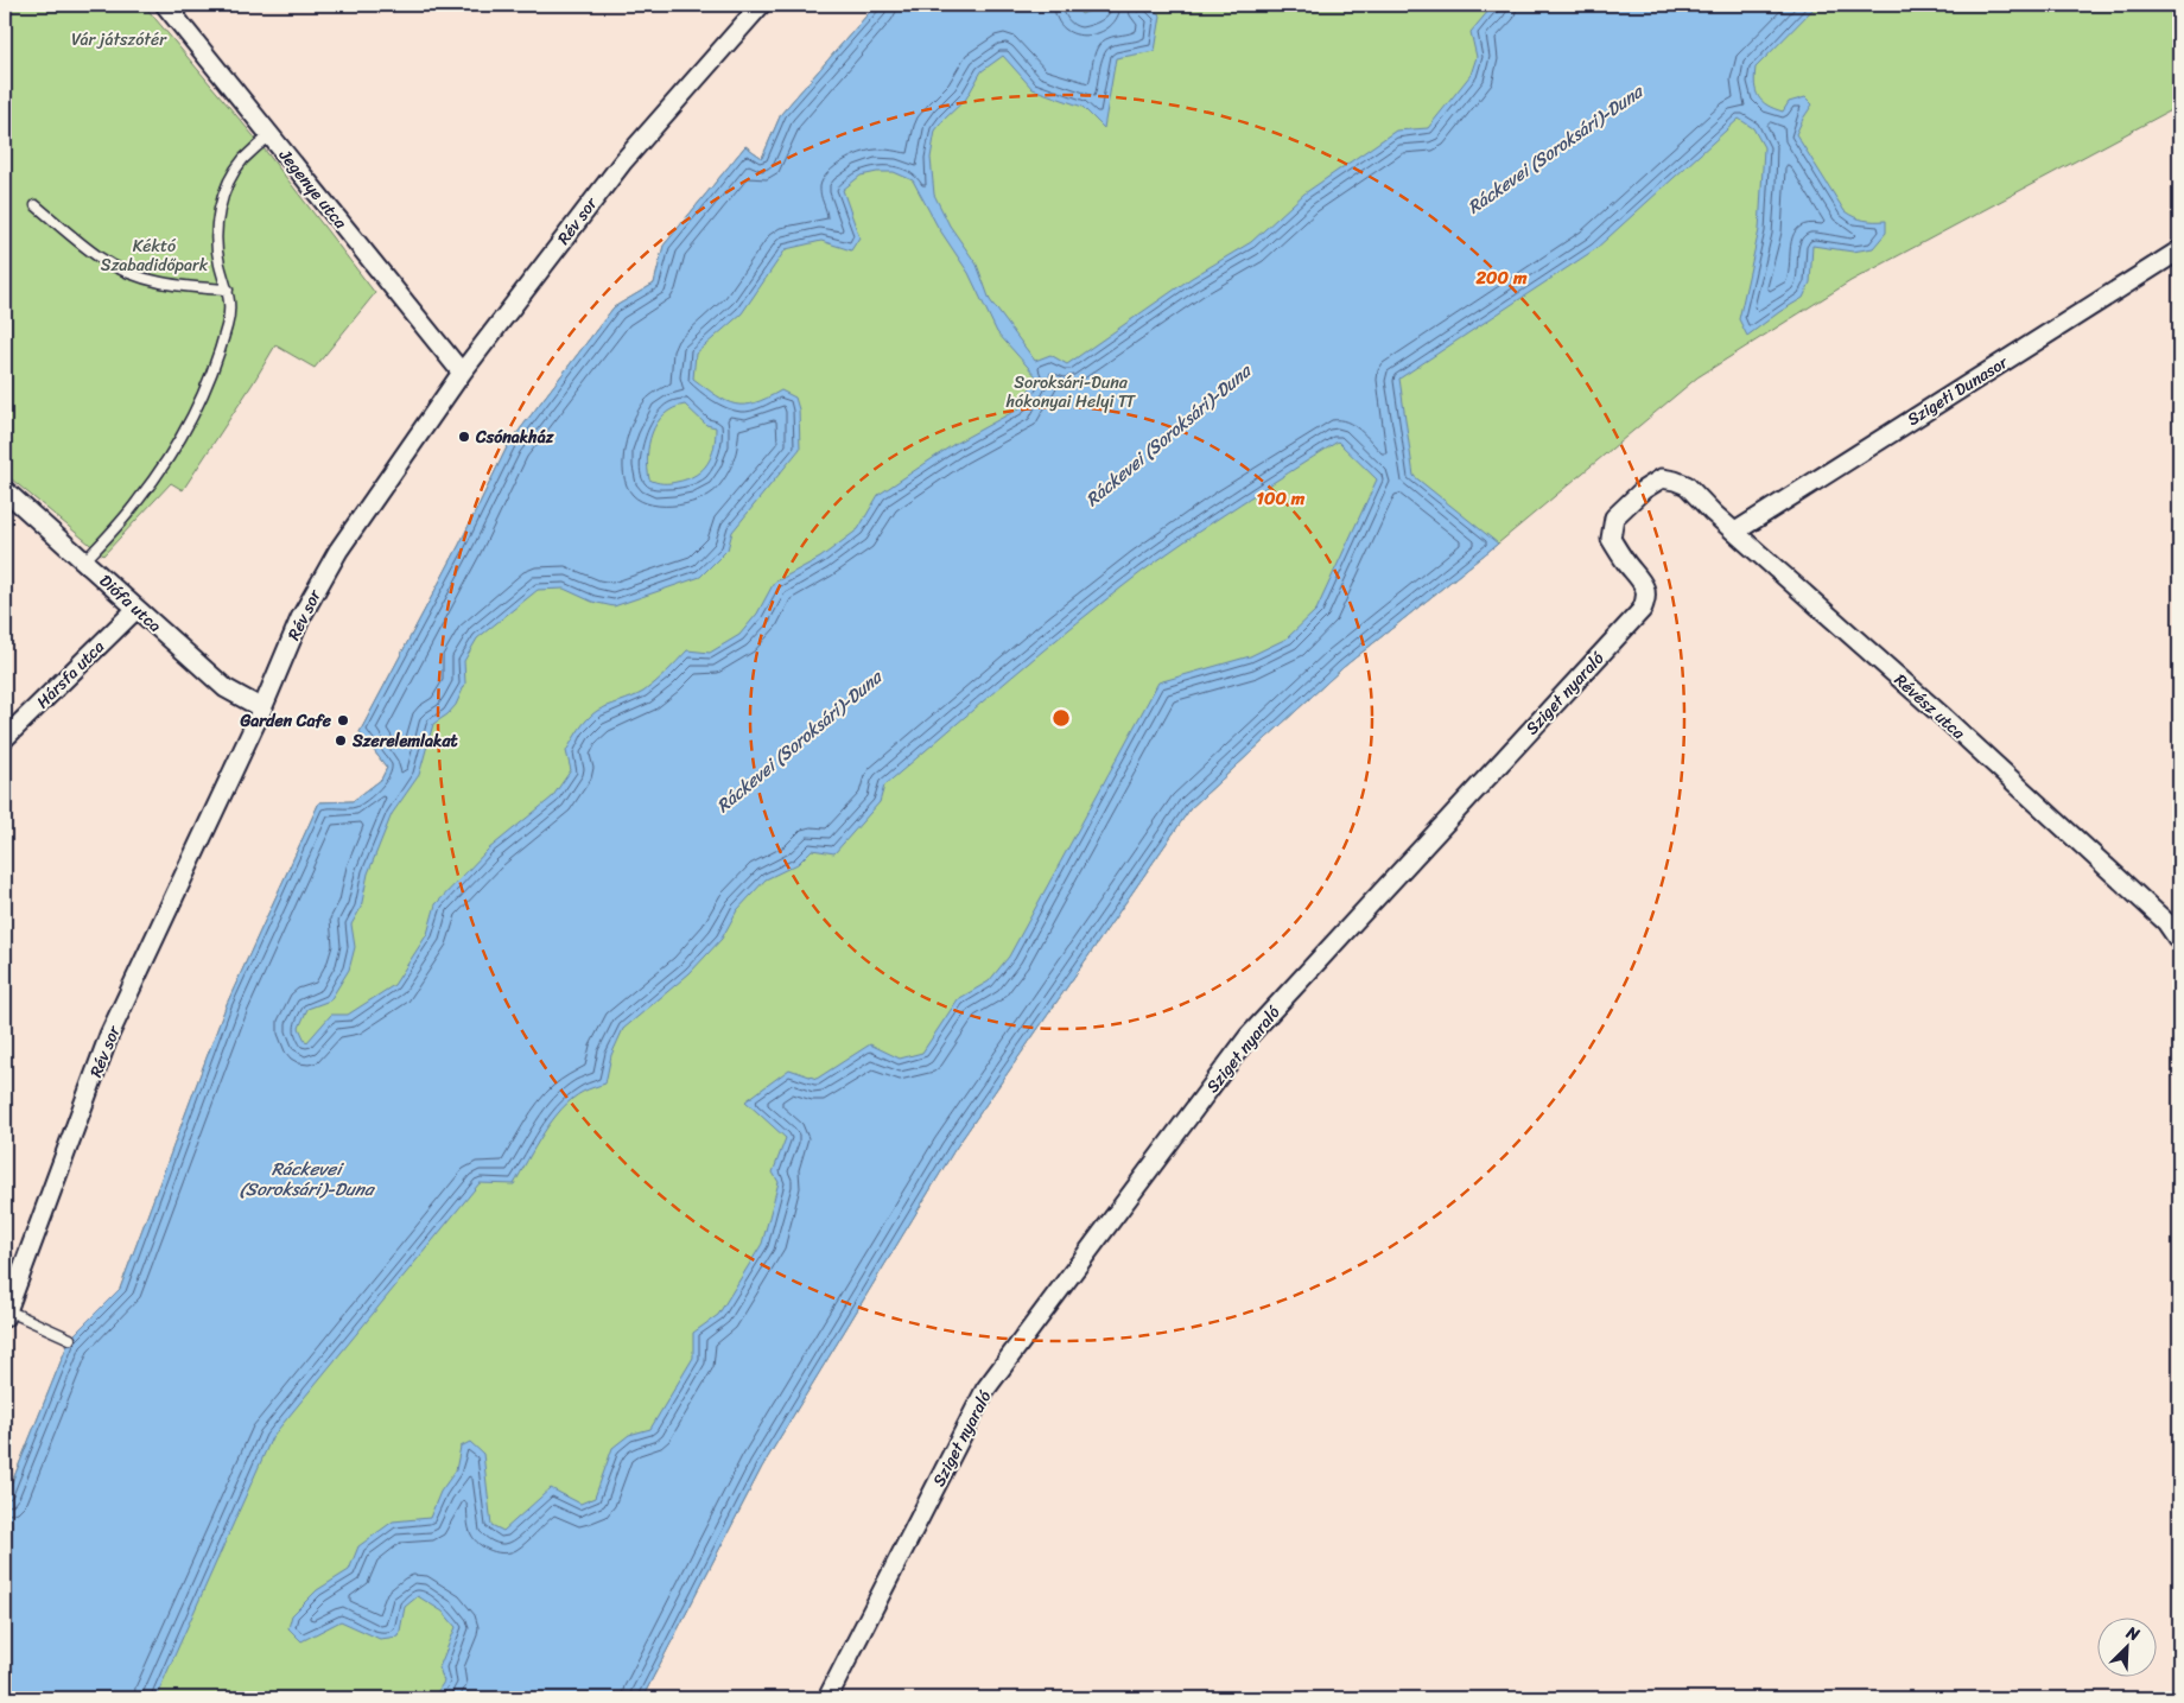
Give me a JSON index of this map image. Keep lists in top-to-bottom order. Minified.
{"streets":{"street":["Jegenye utca","Rév sor","Szigeti Dunasor","Diófa utca","Hársfa utca","Sziget nyaraló","Révész utca"]},"crossings":[["Jegenye utca","Rév sor"],["Rév sor","Diófa utca"],["Szigeti Dunasor","Révész utca"],["Diófa utca","Hársfa utca"],["Sziget nyaraló","Révész utca"]],"water":["Ráckevei (Soroksári)-Duna"],"parks":["Vár játszótér","Kéktó Szabadidőpark","Soroksári-Duna hókonyai Helyi TT"],"places":["Csónakház","Garden Cafe","Szerelemlakat"],"north":"top right","rings":["200 m","100 m"]}
